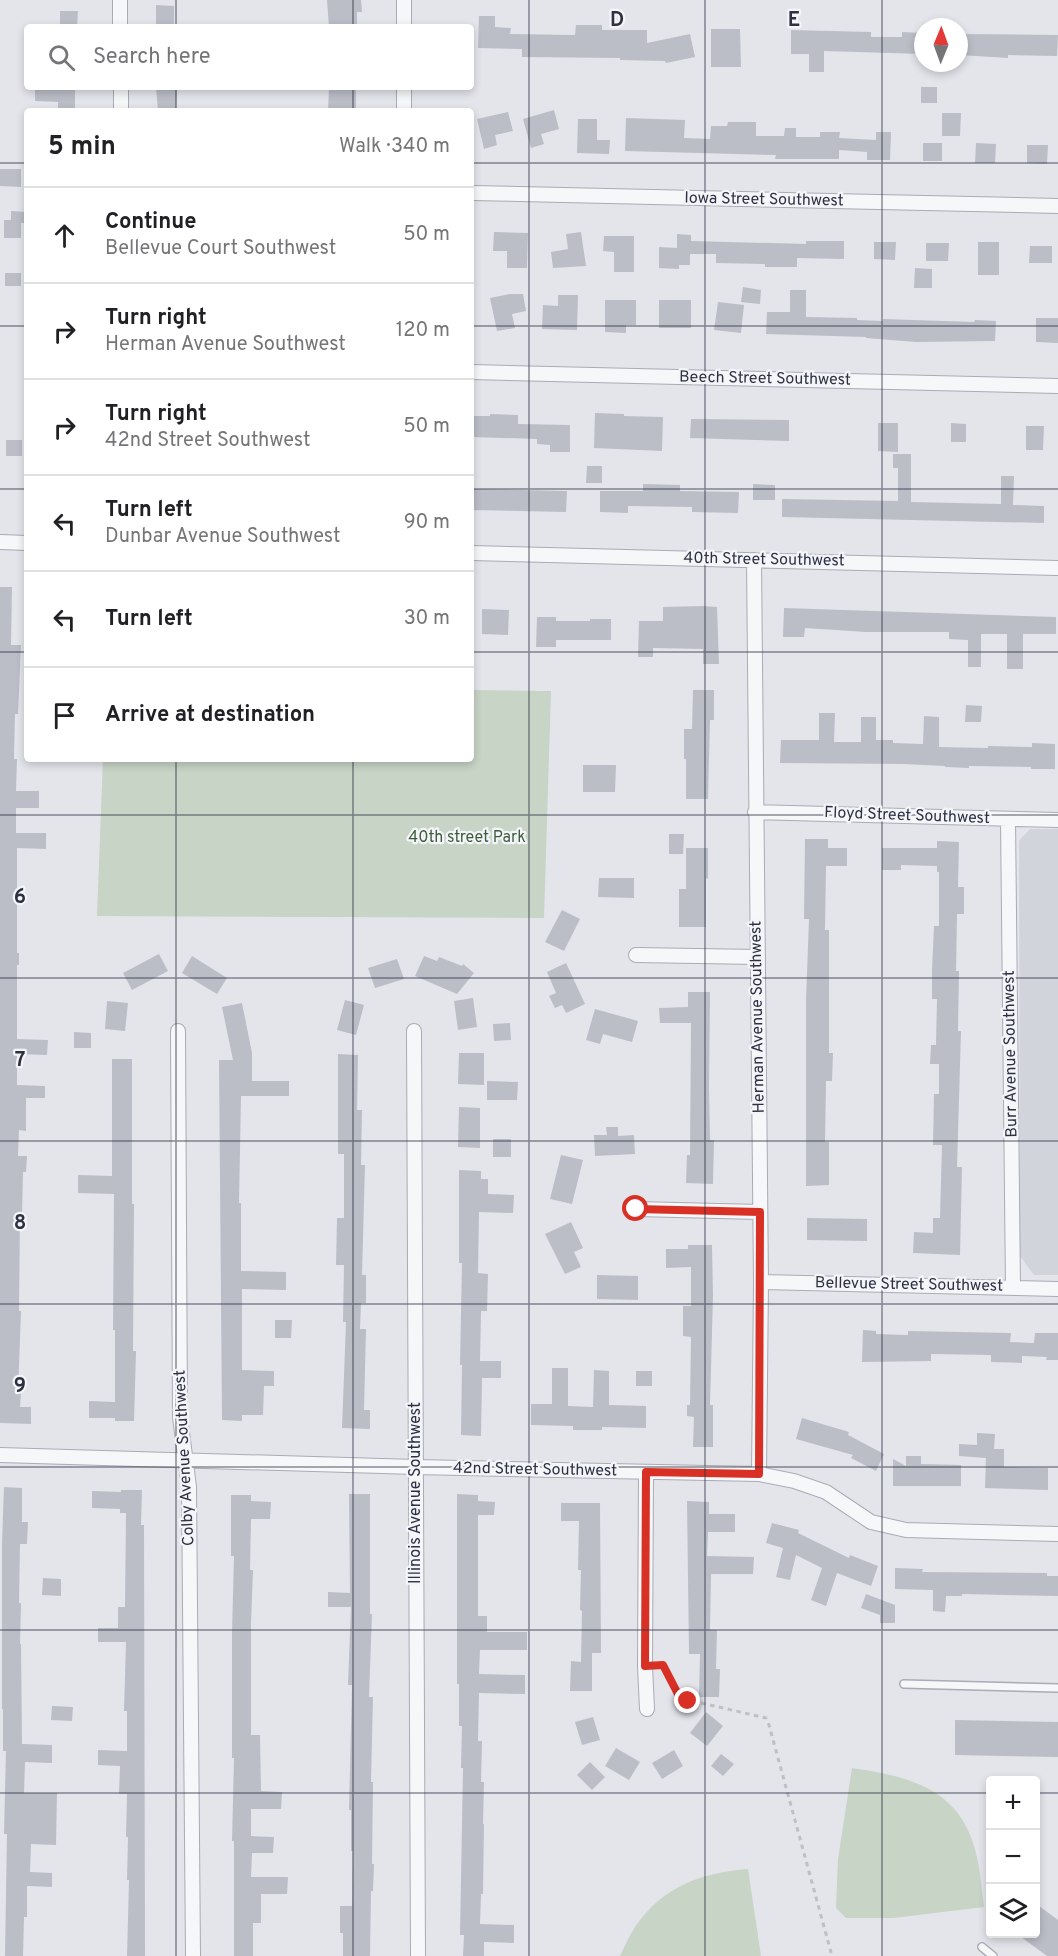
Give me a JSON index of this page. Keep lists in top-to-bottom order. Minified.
{"streets":{"street":["Iowa Street Southwest","Beech Street Southwest","40th Street Southwest","Floyd Street Southwest","Herman Avenue Southwest","Burr Avenue Southwest","Bellevue Street Southwest","Colby Avenue Southwest","42nd Street Southwest","Illinois Avenue Southwest"]},"crossings":[["40th Street Southwest","Herman Avenue Southwest"],["Floyd Street Southwest","Herman Avenue Southwest"],["Floyd Street Southwest","Burr Avenue Southwest"],["Herman Avenue Southwest","Bellevue Street Southwest"],["Herman Avenue Southwest","42nd Street Southwest"],["Burr Avenue Southwest","Bellevue Street Southwest"],["Colby Avenue Southwest","42nd Street Southwest"],["42nd Street Southwest","Illinois Avenue Southwest"]],"parks":["40th street Park"],"north":"top","page":{"search":"Search here","heading":["5 min","Walk · 340 m"],"list":[["Continue","Bellevue Court Southwest","50 m"],["Turn right","Herman Avenue Southwest","120 m"],["Turn right","42nd Street Southwest","50 m"],["Turn left","Dunbar Avenue Southwest","90 m"],["Turn left","30 m"],"Arrive at destination"],"map_buttons":["+","−"]},"grid":{"columns":["D","E"],"rows":["6","7","8","9"]}}
